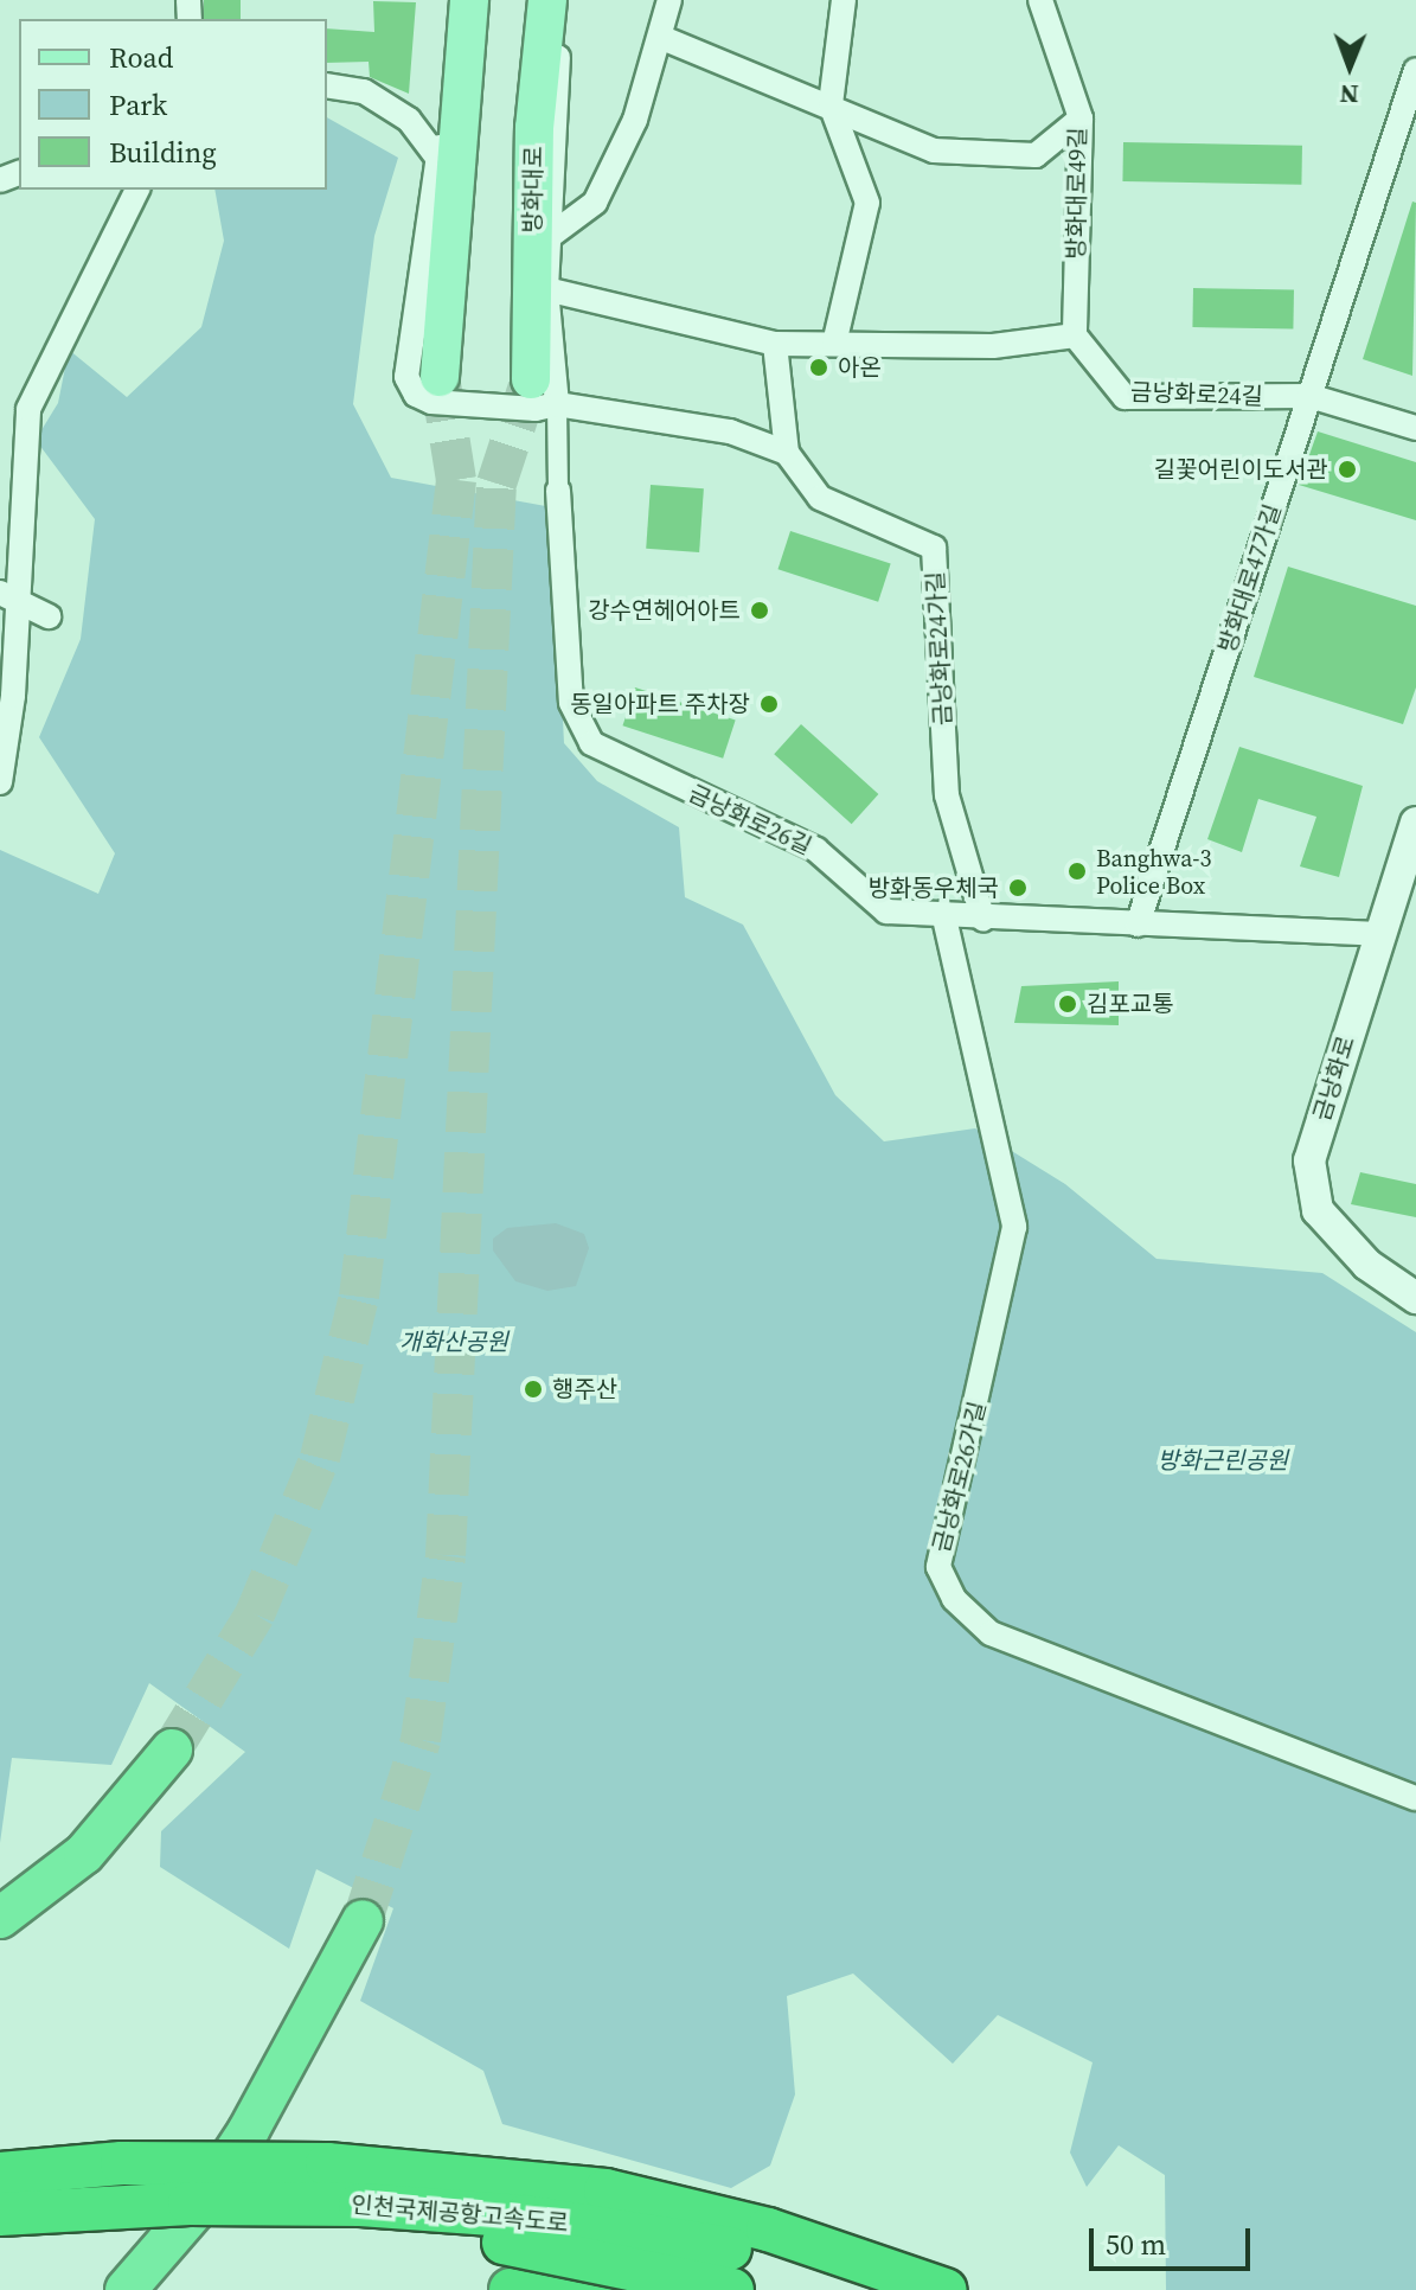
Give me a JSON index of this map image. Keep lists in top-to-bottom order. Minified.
{"streets":{"highway":["인천국제공항고속도로"],"main road":["방화대로"],"street":["방화대로49길","금낭화로24길","방화대로47가길","금낭화로24가길","금낭화로26길","금낭화로","금낭화로26가길"]},"crossings":[["방화대로49길","금낭화로24길"],["금낭화로24길","방화대로47가길"],["방화대로47가길","금낭화로26길"],["금낭화로24가길","금낭화로26길"],["금낭화로26길","금낭화로"],["금낭화로26길","금낭화로26가길"]],"parks":["개화산공원","방화근린공원"],"places":["아온","길꽃어린이도서관","강수연헤어아트","동일아파트 주차장","Banghwa-3 Police Box","방화동우체국","김포교통","행주산"],"legend":["Road","Park","Building"],"scale_bar":"50 m","north":"bottom"}
